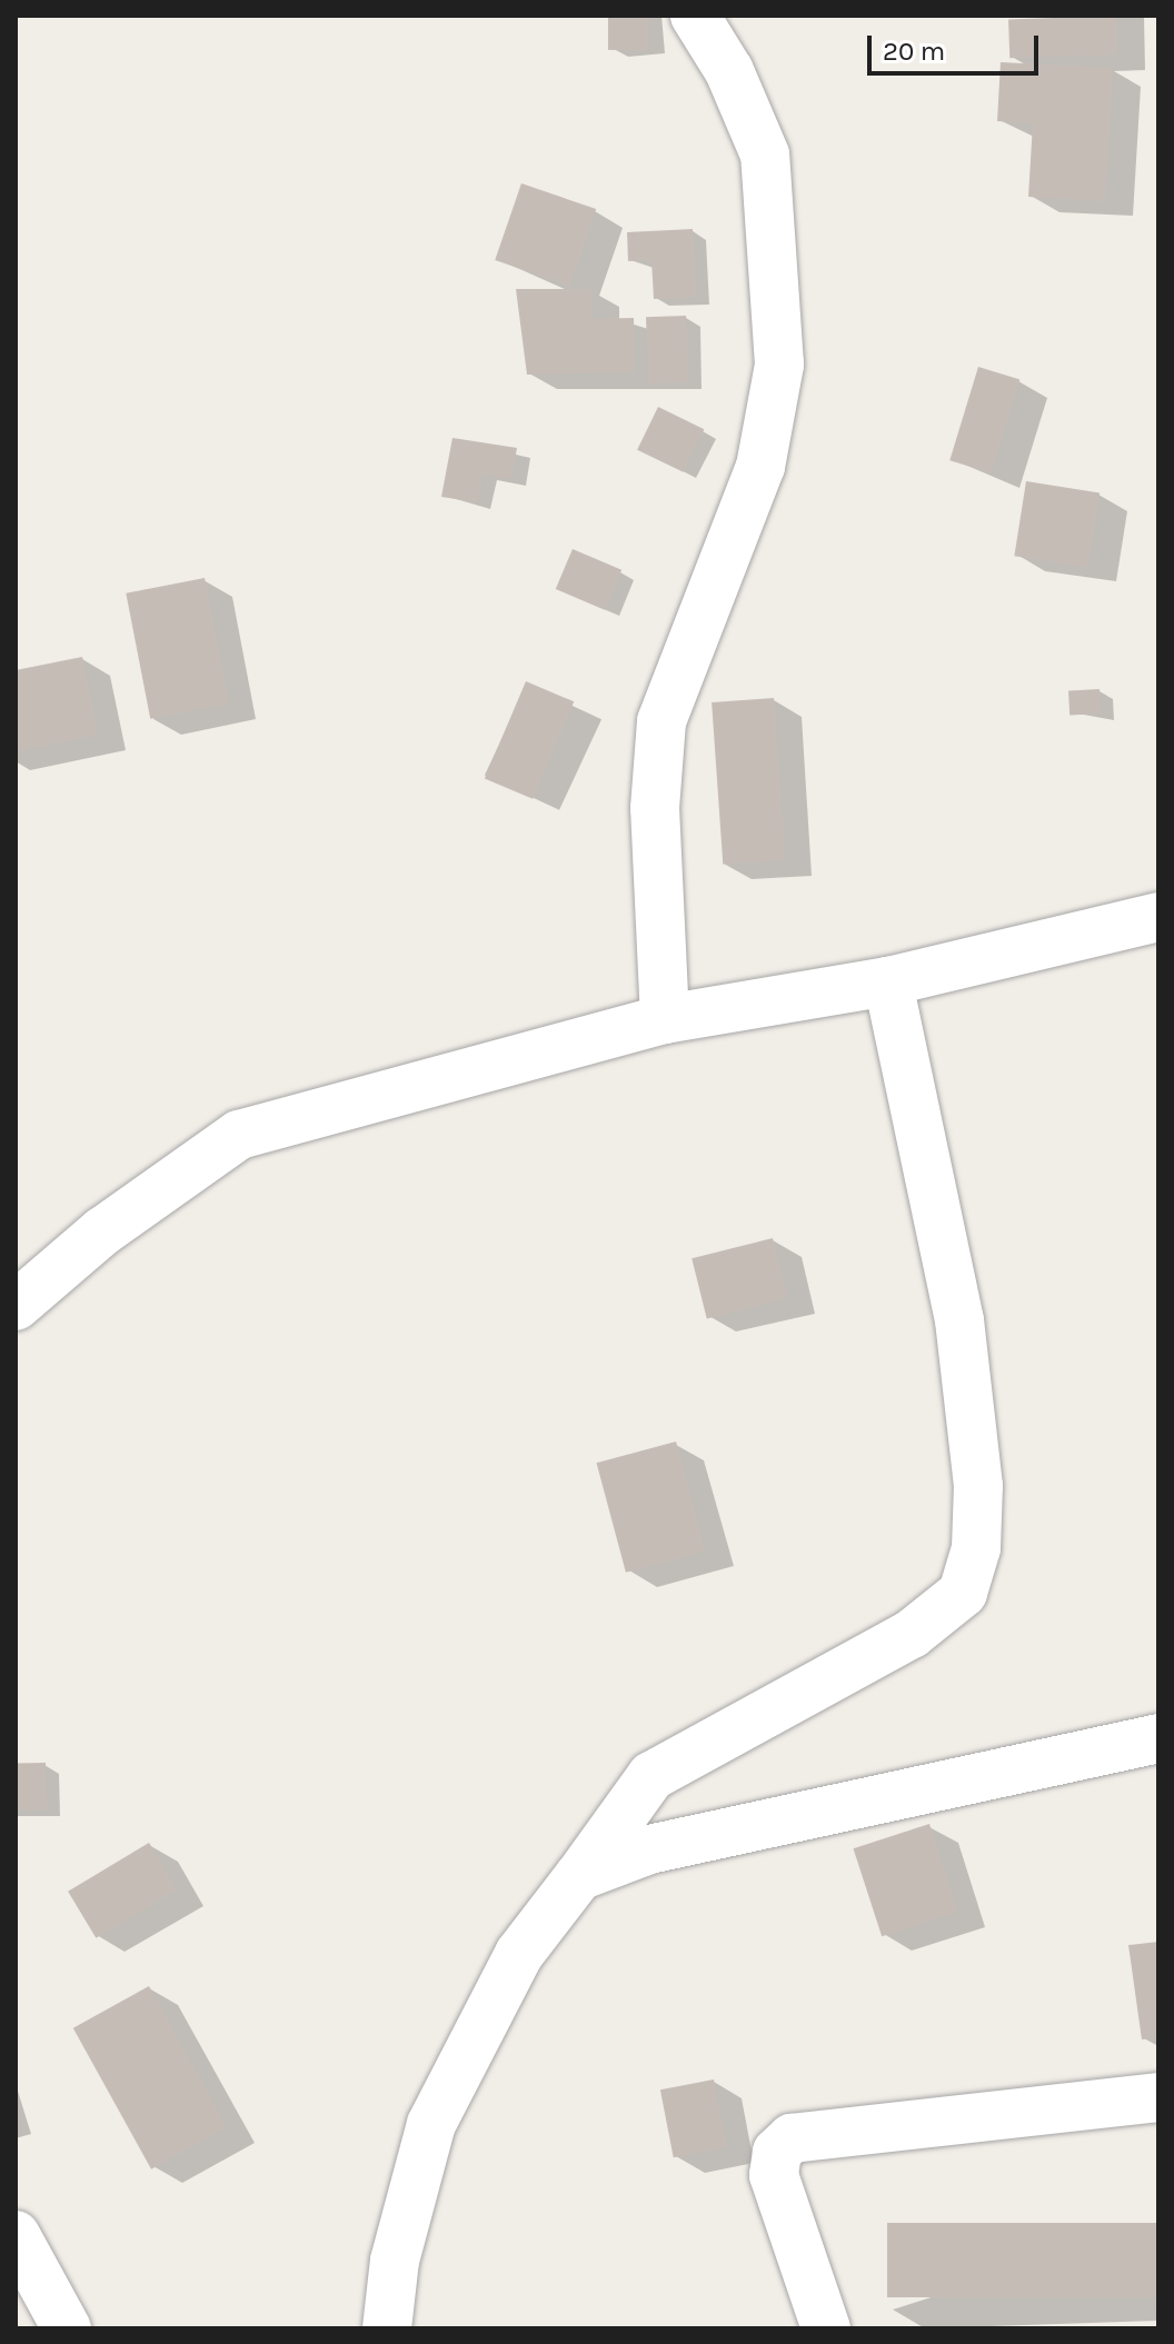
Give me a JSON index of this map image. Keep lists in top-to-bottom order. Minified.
{"scale_bar":"20 m"}
